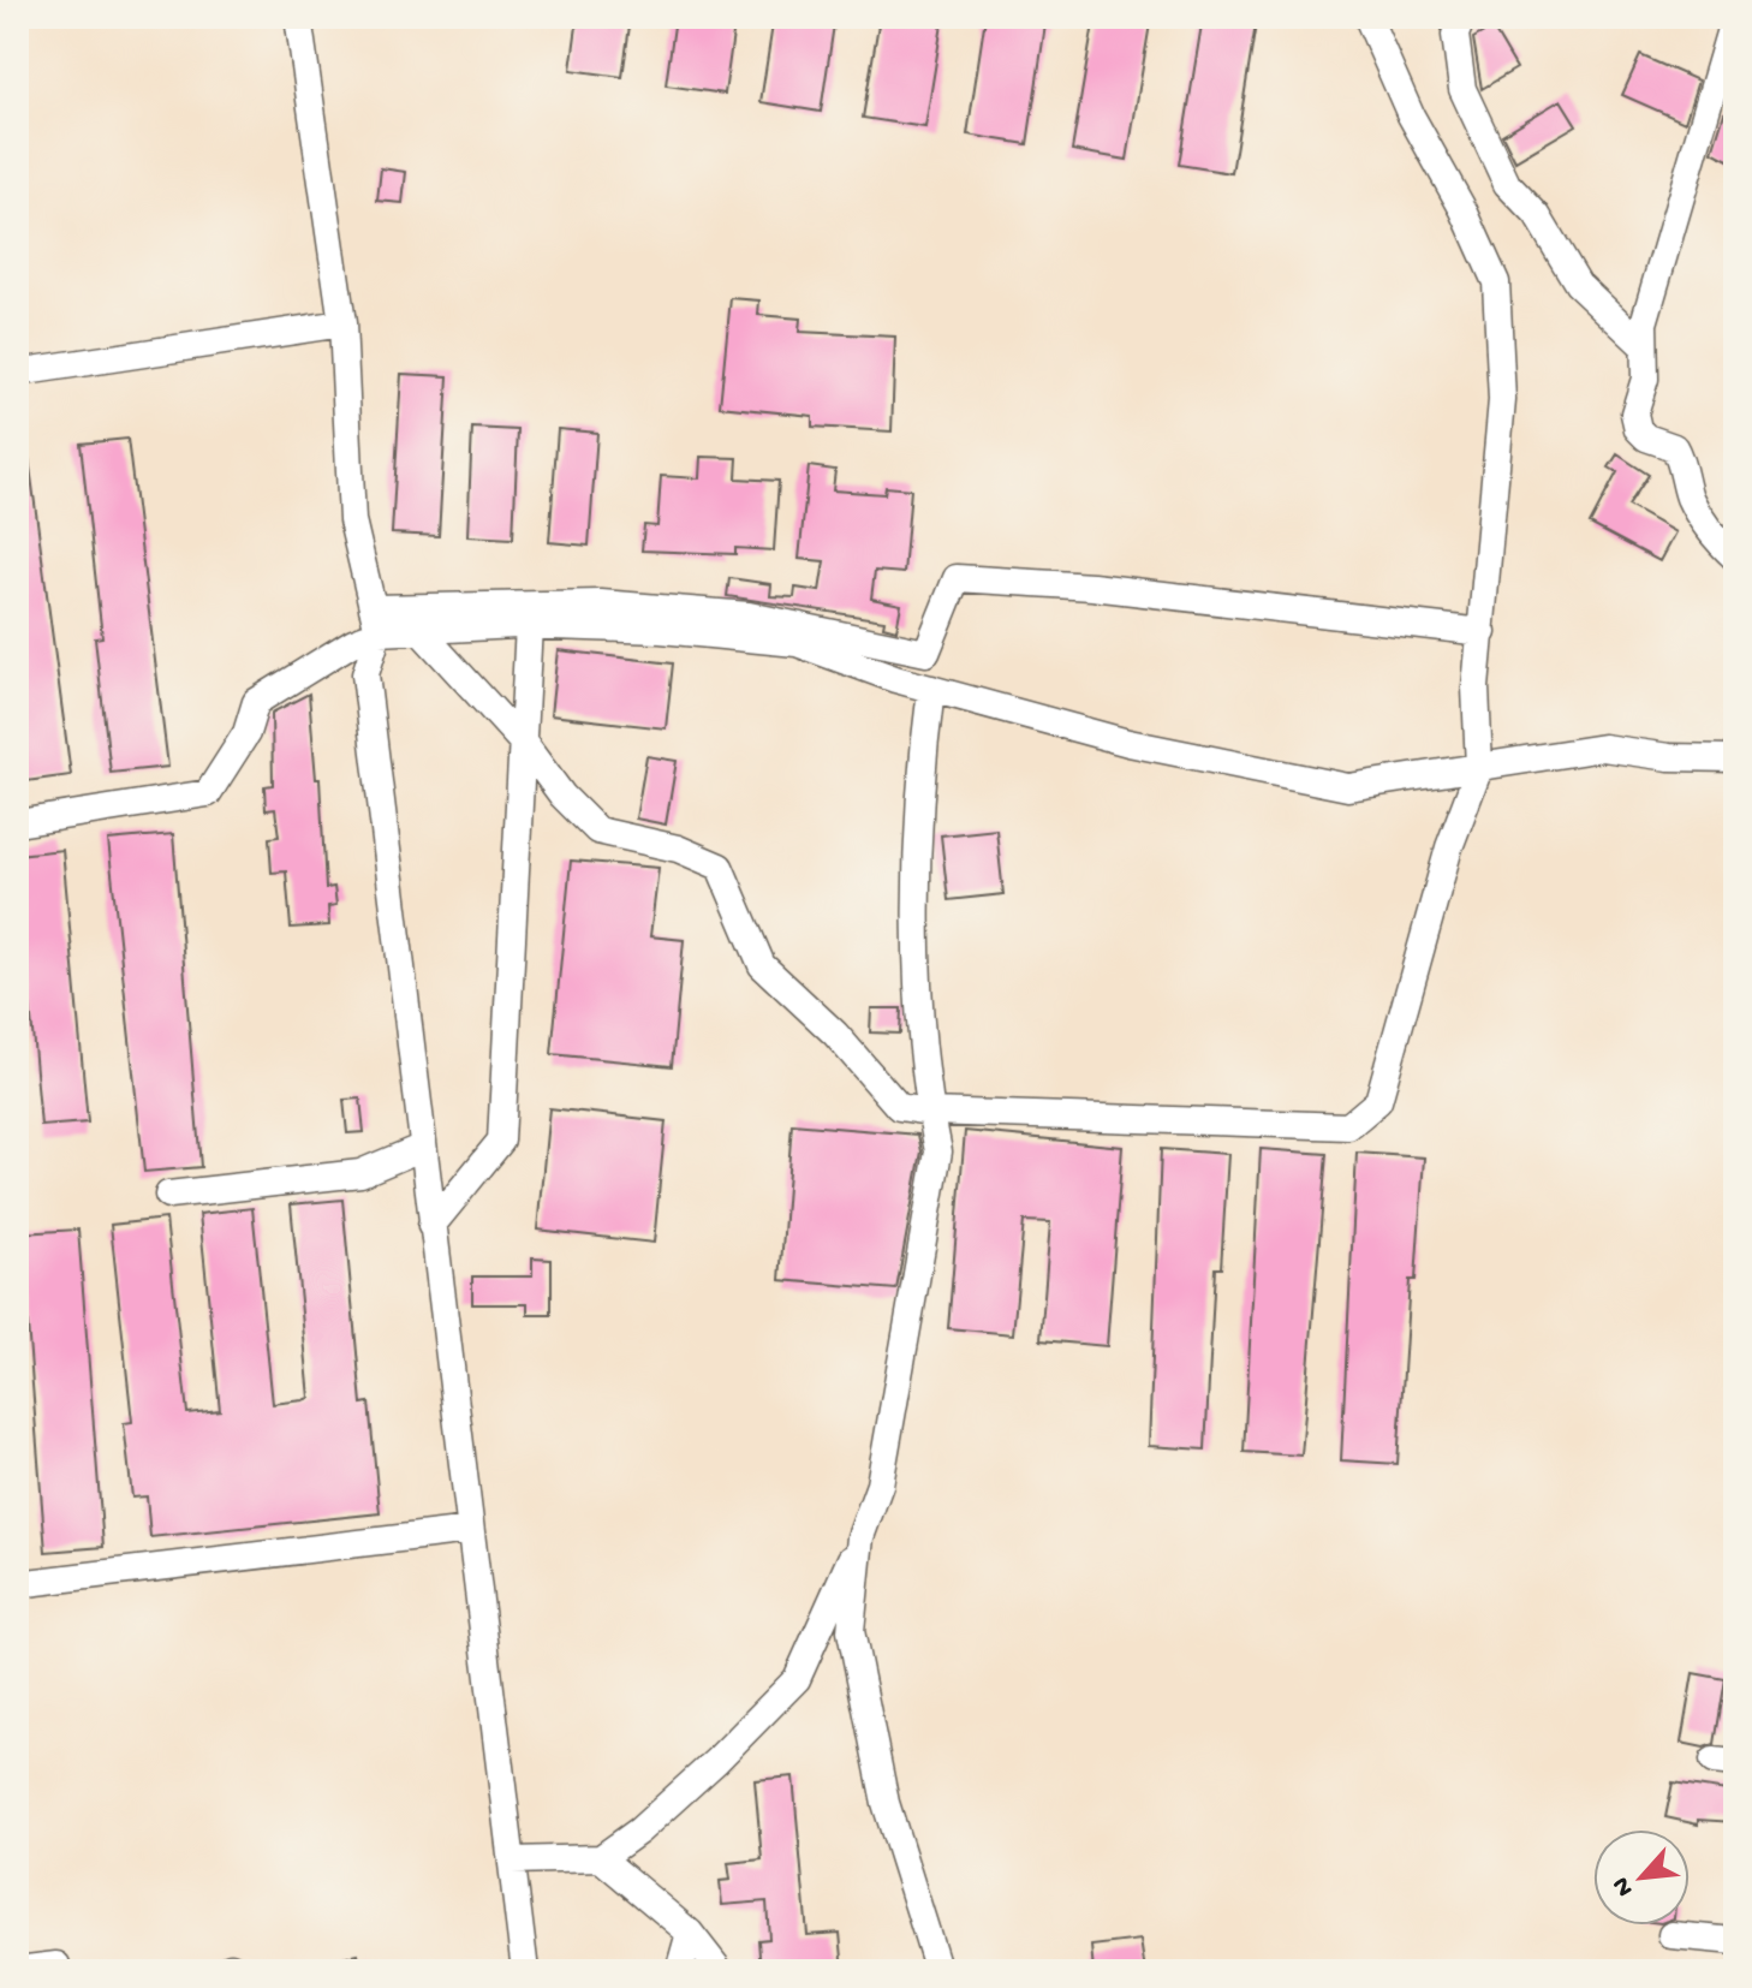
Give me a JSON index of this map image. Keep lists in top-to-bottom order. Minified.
{"north":"bottom left"}
